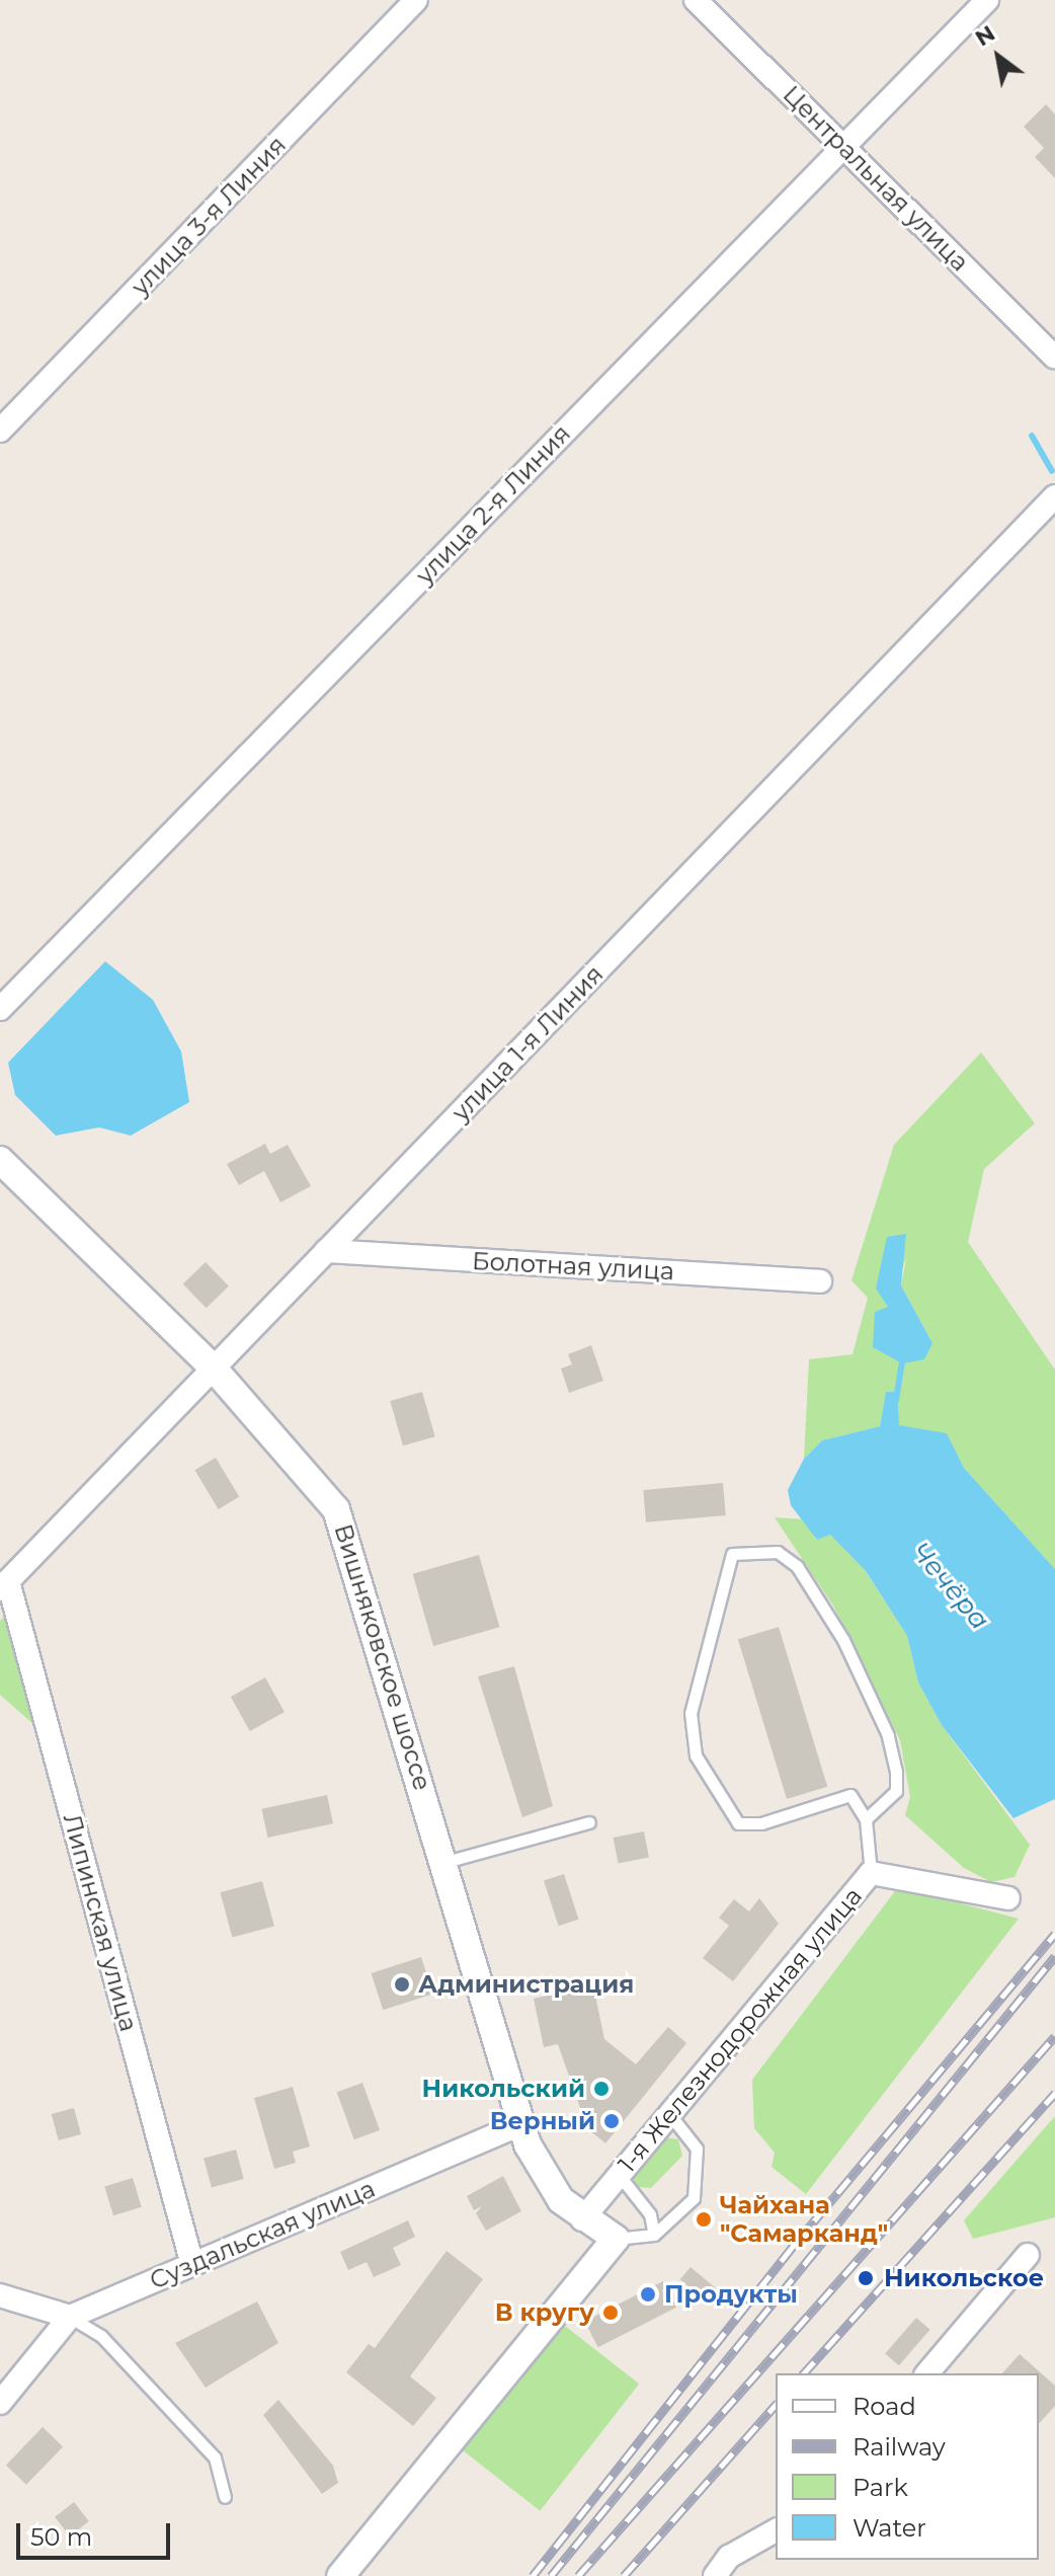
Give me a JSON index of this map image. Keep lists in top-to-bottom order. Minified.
{"streets":{"street":["Центральная улица","улица 3-я Линия","улица 2-я Линия","улица 1-я Линия","Болотная улица","Вишняковское шоссе","Липинская улица","1-я Железнодорожная улица","Суздальская улица"]},"crossings":[["Центральная улица","улица 2-я Линия"],["улица 1-я Линия","Болотная улица"],["улица 1-я Линия","Вишняковское шоссе"],["улица 1-я Линия","Липинская улица"],["Вишняковское шоссе","1-я Железнодорожная улица"],["Вишняковское шоссе","Суздальская улица"],["Липинская улица","Суздальская улица"]],"water":["Чечёра"],"places":["Администрация","Никольский","Верный","Чайхана \"Самарканд\"","Никольское","Продукты","В кругу"],"legend":["Road","Railway","Park","Water"],"scale_bar":"50 m","north":"top left"}
